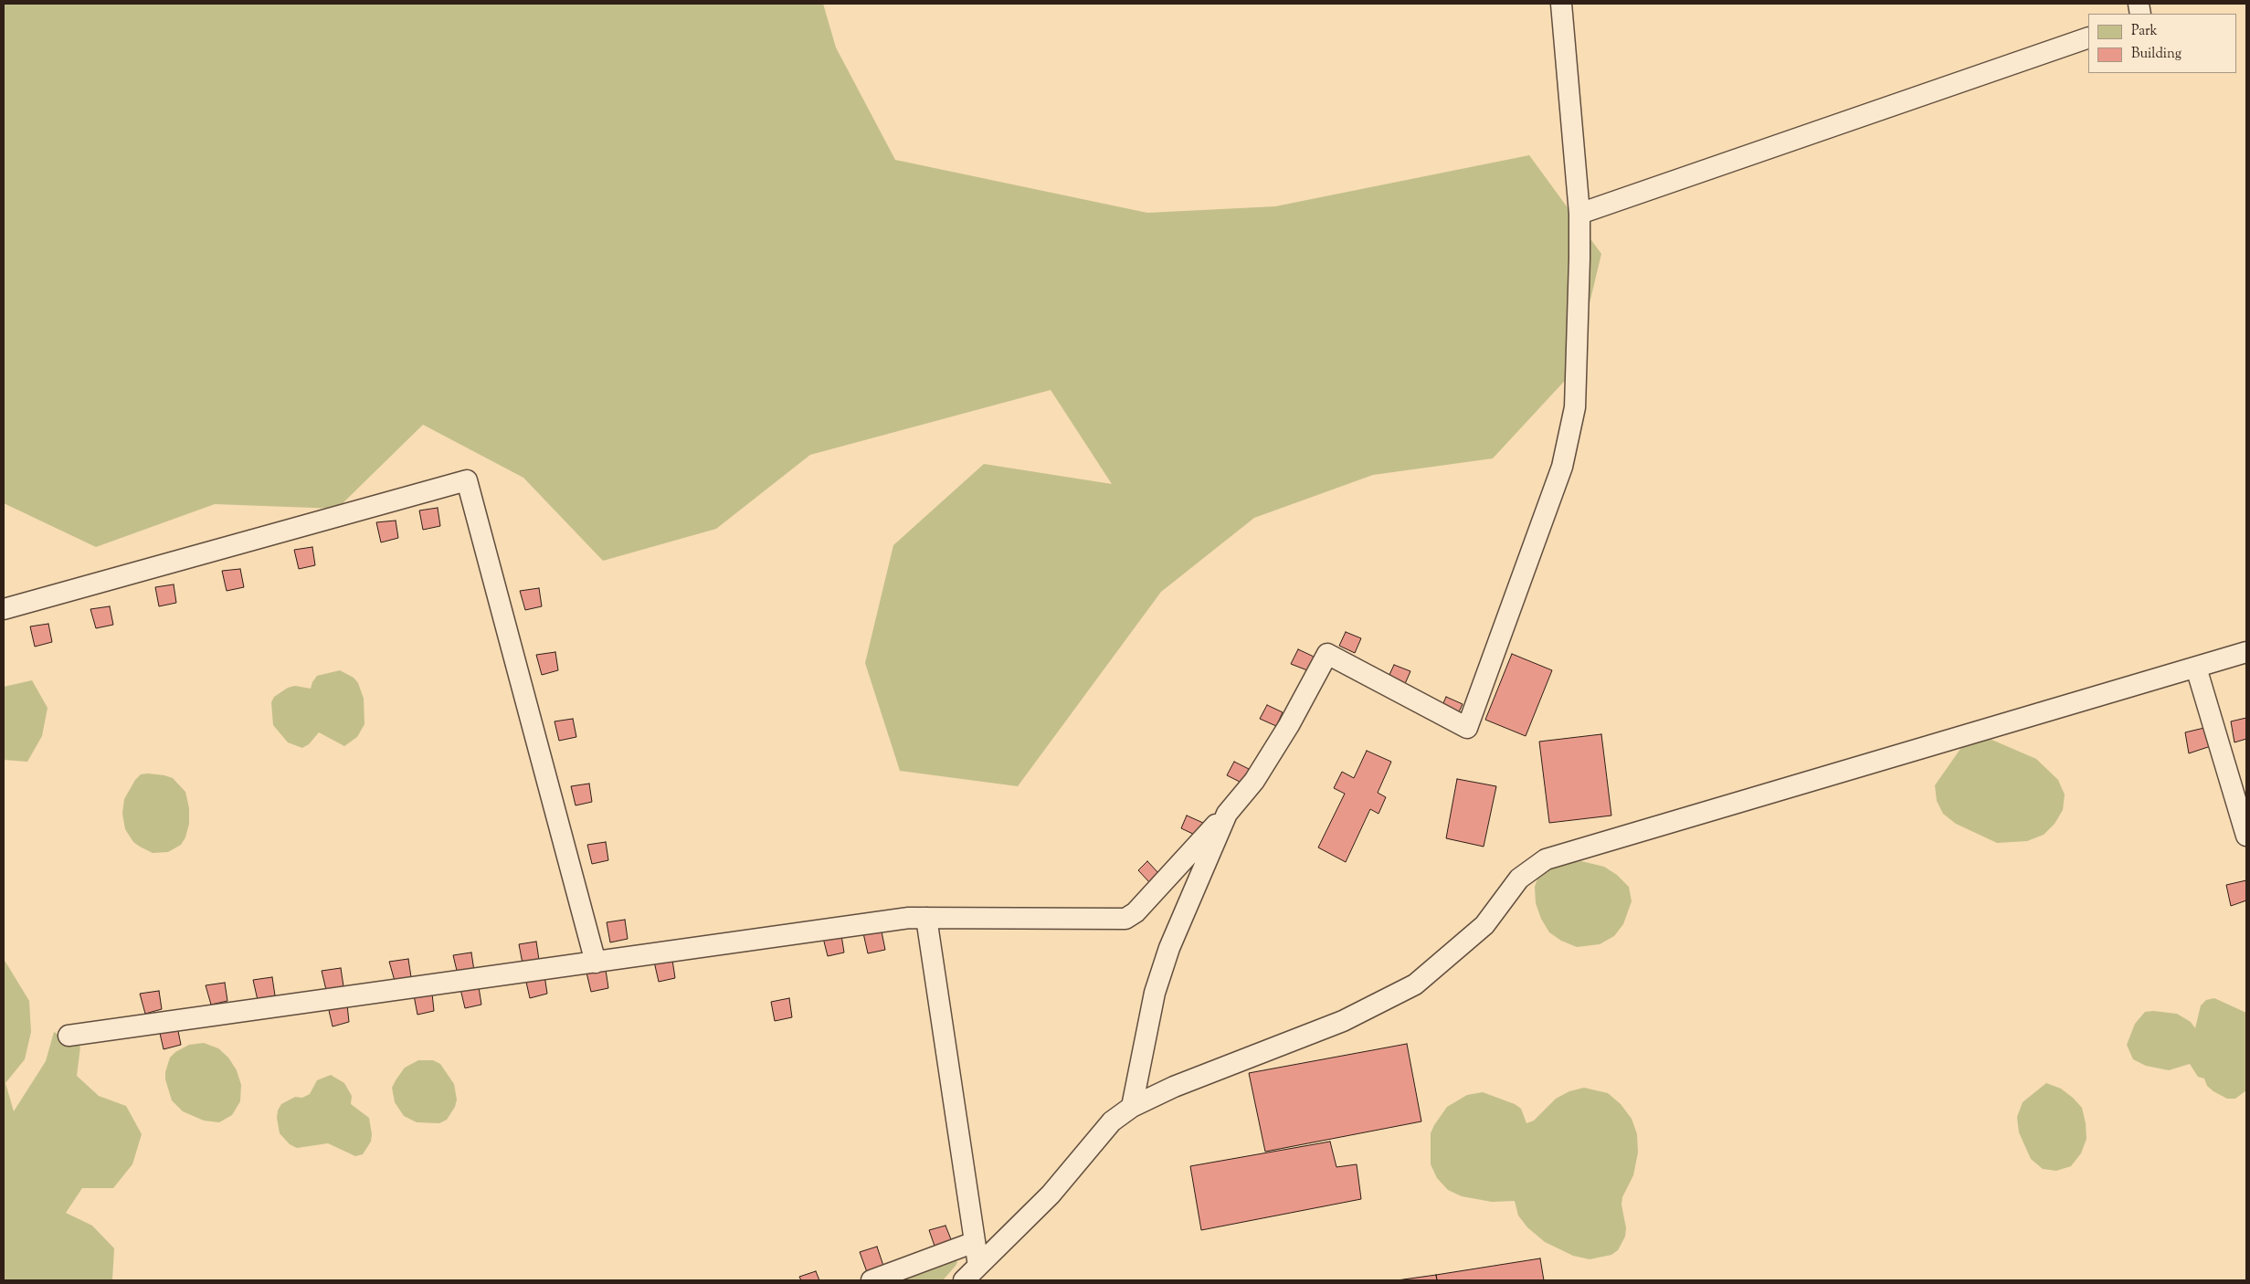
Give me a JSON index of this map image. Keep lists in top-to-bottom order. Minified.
{"legend":["Park","Building"]}
